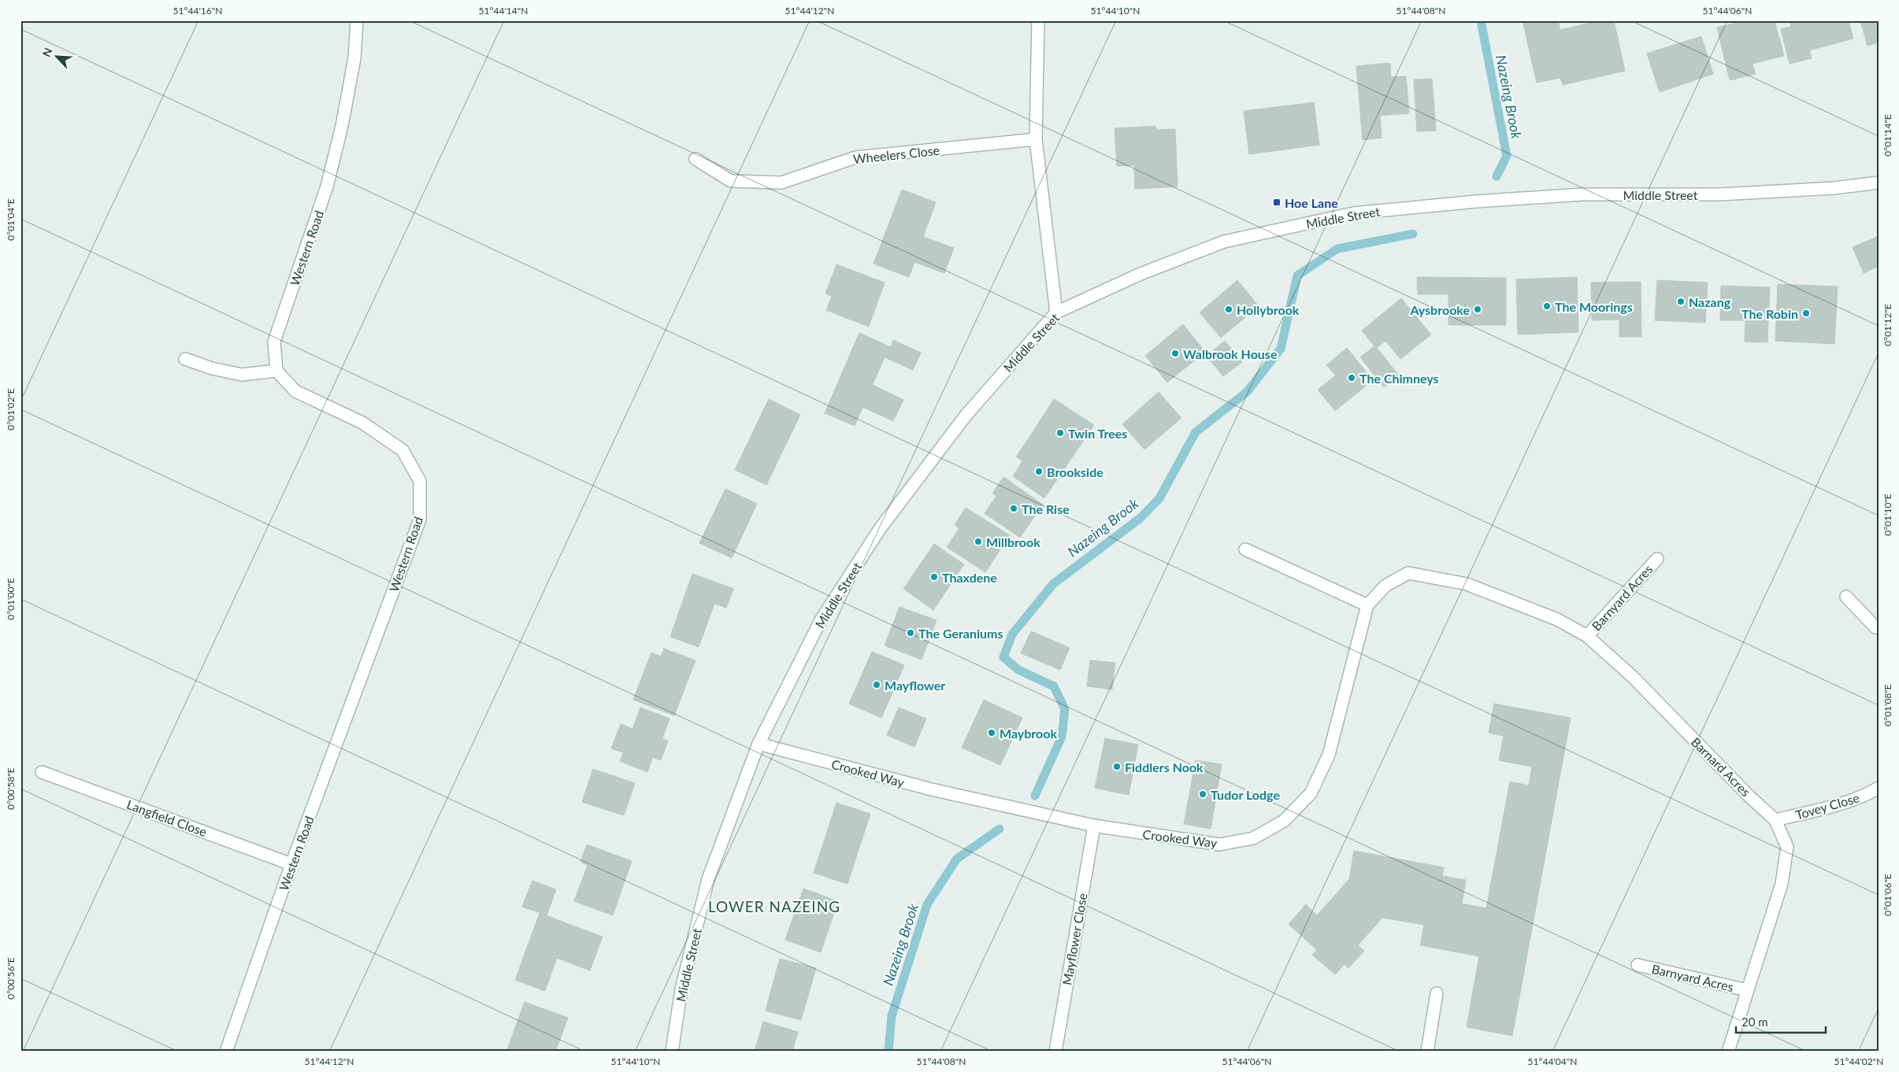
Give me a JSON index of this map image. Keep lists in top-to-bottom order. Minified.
{"streets":{"street":["Wheelers Close","Middle Street","Western Road","Barnyard Acres","Barnard Acres","Crooked Way","Tovey Close","Langfield Close","Mayflower Close"]},"crossings":[["Middle Street","Crooked Way"],["Western Road","Langfield Close"],["Barnyard Acres","Barnard Acres"],["Barnard Acres","Crooked Way"],["Barnard Acres","Tovey Close"],["Crooked Way","Mayflower Close"]],"districts":["LOWER NAZEING"],"water":["Nazeing Brook"],"places":{"transit":["Hoe Lane"],"other":["Nazang","The Moorings","Hollybrook","Aysbrooke","The Robin","Walbrook House","The Chimneys","Twin Trees","Brookside","The Rise","Millbrook","Thaxdene","The Geraniums","Mayflower","Maybrook","Fiddlers Nook","Tudor Lodge"]},"scale_bar":"20 m","north":"top left","coordinates":["51°44'16\"N","51°44'14\"N","51°44'12\"N","51°44'10\"N","51°44'08\"N","51°44'06\"N","0°01'14\"E","0°01'04\"E","0°01'12\"E","0°01'02\"E","0°01'10\"E","0°01'00\"E","0°01'08\"E","0°00'58\"E","0°01'06\"E","0°00'56\"E","51°44'04\"N","51°44'02\"N"]}
